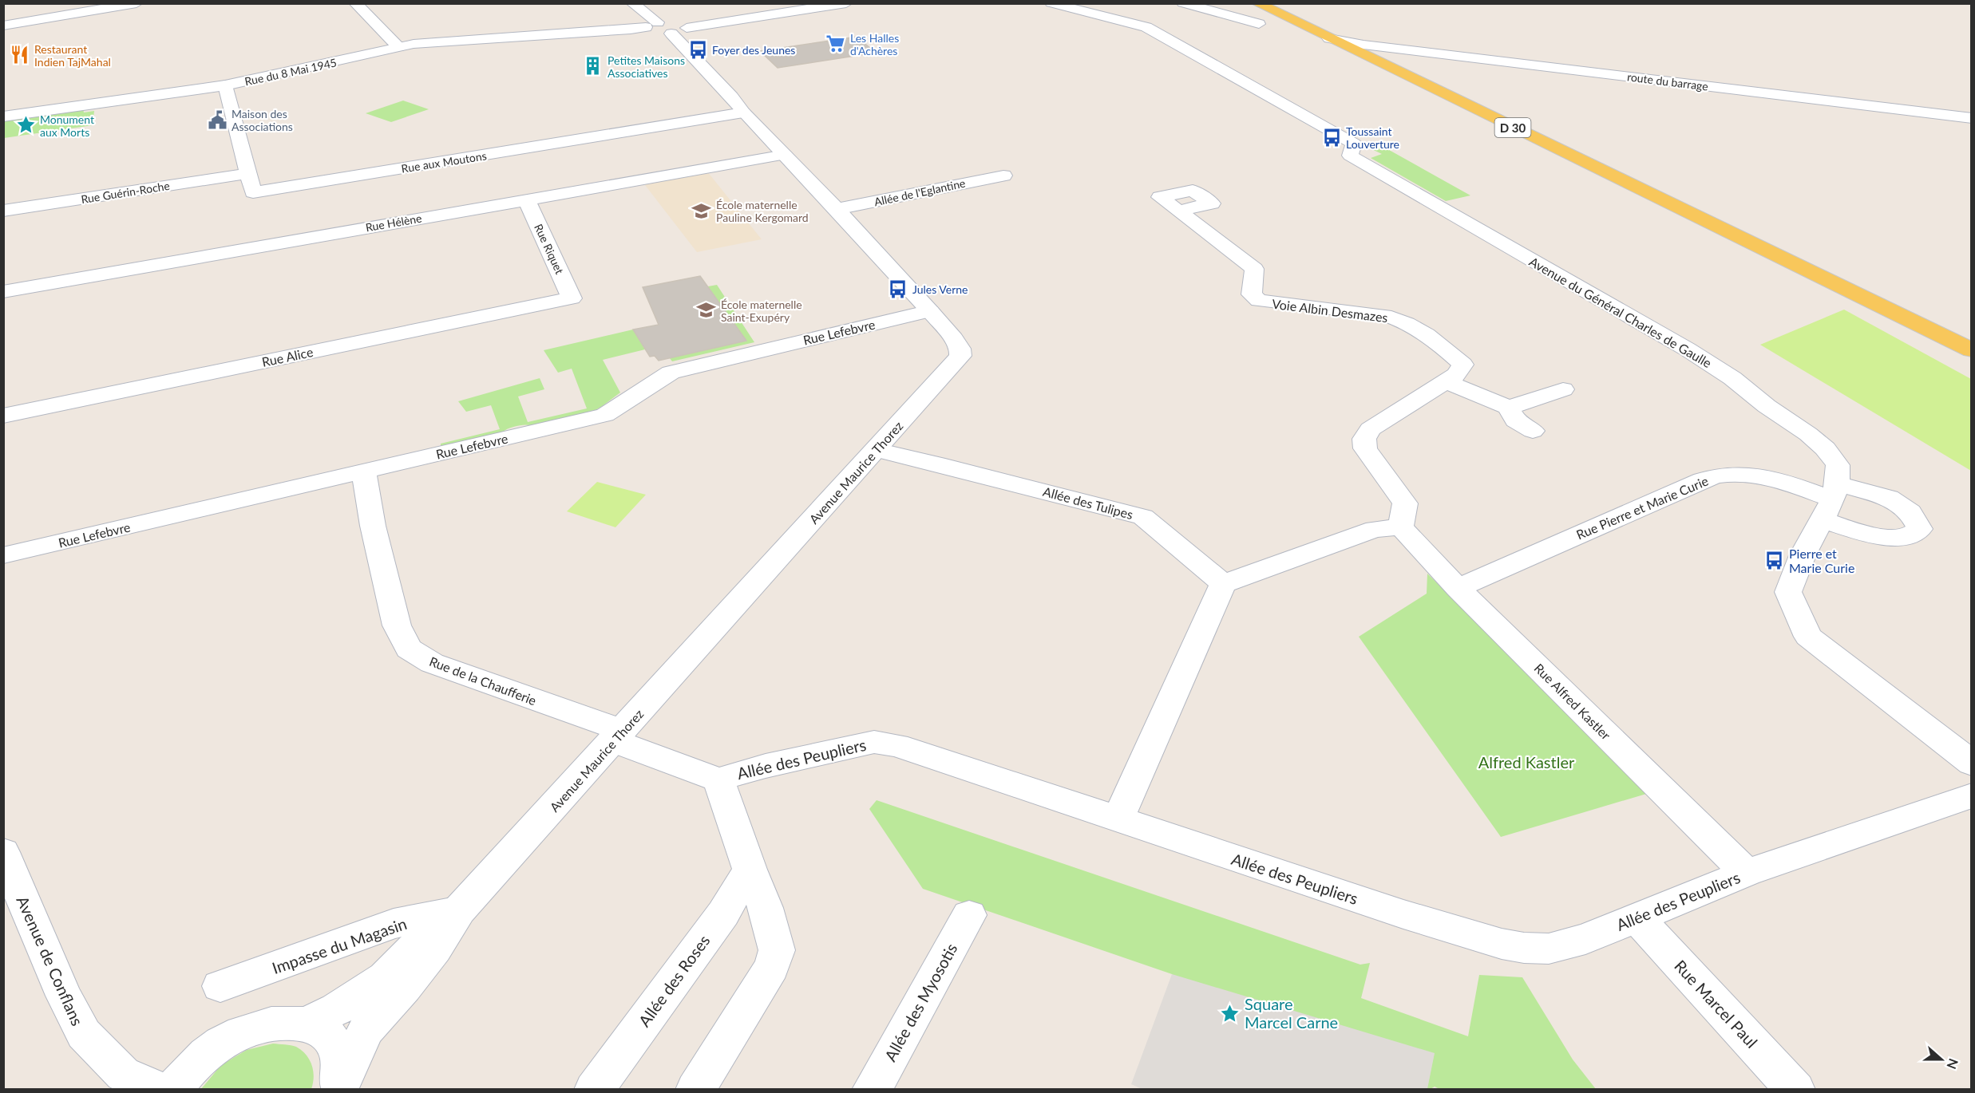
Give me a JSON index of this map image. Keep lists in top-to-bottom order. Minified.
{"streets":{"main road":["D 30"],"street":["Rue du 8 Mai 1945","route du barrage","Rue aux Moutons","Rue Guérin-Roche","Allée de l'Eglantine","Rue Hélène","Rue Riquet","Voie Albin Desmazes","Avenue du Général Charles de Gaulle","Rue Lefebvre","Rue Alice","Avenue Maurice Thorez","Allée des Tulipes","Rue Pierre et Marie Curie","Rue de la Chaufferie","Rue Alfred Kastler","Allée des Peupliers","Impasse du Magasin","Avenue de Conflans","Allée des Roses","Allée des Myosotis","Rue Marcel Paul"]},"crossings":[["Rue du 8 Mai 1945","Rue aux Moutons"],["Rue du 8 Mai 1945","Avenue Maurice Thorez"],["route du barrage","D 30"],["Rue aux Moutons","Rue Guérin-Roche"],["Rue aux Moutons","Avenue Maurice Thorez"],["Allée de l'Eglantine","Avenue Maurice Thorez"],["Rue Hélène","Rue Riquet"],["Rue Hélène","Avenue Maurice Thorez"],["Rue Riquet","Rue Alice"],["Voie Albin Desmazes","Rue Alfred Kastler"],["Avenue du Général Charles de Gaulle","Rue Pierre et Marie Curie"],["Rue Lefebvre","Avenue Maurice Thorez"],["Rue Lefebvre","Rue de la Chaufferie"],["Avenue Maurice Thorez","Allée des Tulipes"],["Avenue Maurice Thorez","Rue de la Chaufferie"],["Avenue Maurice Thorez","Allée des Peupliers"],["Avenue Maurice Thorez","Impasse du Magasin"],["Rue Pierre et Marie Curie","Rue Alfred Kastler"],["Rue de la Chaufferie","Allée des Peupliers"],["Rue Alfred Kastler","Allée des Peupliers"],["Allée des Peupliers","Rue Marcel Paul"]],"parks":["Alfred Kastler"],"places":{"supermarket":["Les Halles d'Achères"],"bus stop":["Foyer des Jeunes","Toussaint Louverture","Jules Verne","Pierre et Marie Curie"],"restaurant":["Restaurant Indien TajMahal"],"building":["Petites Maisons Associatives"],"public building":["Maison des Associations"],"place":["Monument aux Morts","Square Marcel Carne"],"school or university":["École maternelle Pauline Kergomard","École maternelle Saint-Exupéry"]},"north":"right"}
